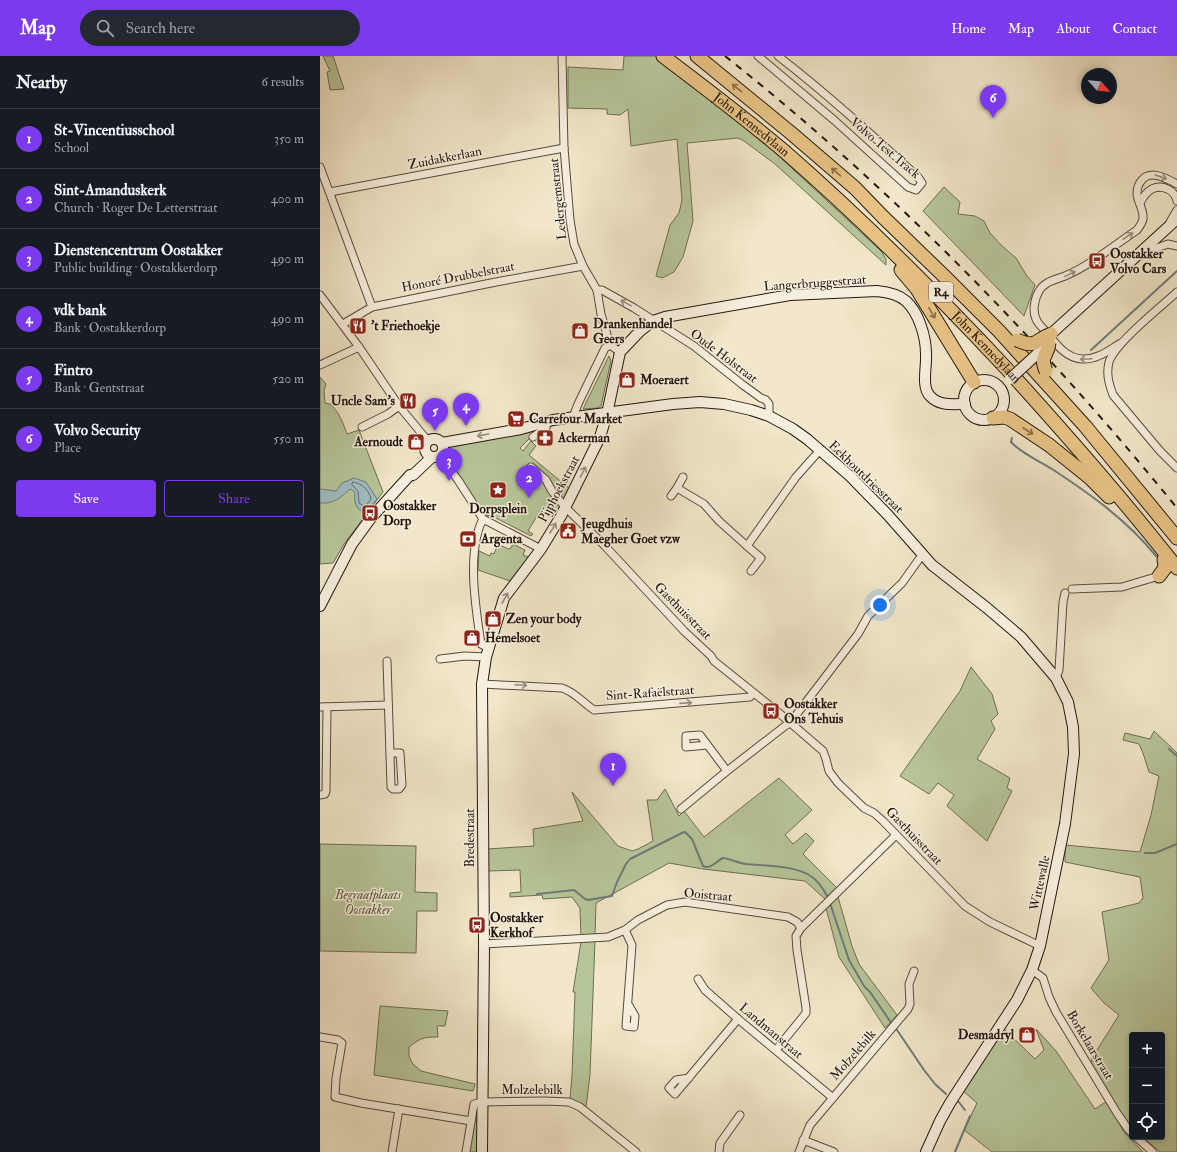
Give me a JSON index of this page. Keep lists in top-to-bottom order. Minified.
{"streets":{"highway":["John Kennedylaan","R4"],"street":["Volvo Test Track","Zuidakkerlaan","Ledergemstraat","Honoré Drubbelstraat","Langerbruggestraat","Oude Holstraat","Eekhoutdriesstraat","Pijphoekstraat","Gasthuisstraat","Sint-Rafaëlstraat","Bredestraat","Wittewalle","Ooistraat","Landmanstraat","Borkelaarstraat","Molzelebilk"]},"crossings":[["Zuidakkerlaan","Ledergemstraat"],["Ledergemstraat","Honoré Drubbelstraat"],["Langerbruggestraat","Oude Holstraat"],["Oude Holstraat","Eekhoutdriesstraat"],["Eekhoutdriesstraat","Pijphoekstraat"],["Eekhoutdriesstraat","Wittewalle"],["Pijphoekstraat","Gasthuisstraat"],["Pijphoekstraat","Bredestraat"],["Gasthuisstraat","Sint-Rafaëlstraat"],["Gasthuisstraat","Wittewalle"],["Sint-Rafaëlstraat","Bredestraat"],["Bredestraat","Ooistraat"],["Bredestraat","Molzelebilk"],["Wittewalle","Borkelaarstraat"],["Landmanstraat","Molzelebilk"]],"one_way":["Pijphoekstraat","Sint-Rafaëlstraat"],"parks":["Begraafplaats Oostakker"],"places":{"bus stop":["Oostakker Volvo Cars","Oostakker Dorp","Oostakker Ons Tehuis","Oostakker Kerkhof"],"restaurant":["'t Friethoekje","Uncle Sam's"],"shop":["Drankenhandel Geers","Moeraert","Aernoudt","Zen your body","Hemelsoet","Desmadryl"],"supermarket":["Carrefour Market"],"pharmacy":["Ackerman"],"place":["Dorpsplein"],"public building":["Jeugdhuis Maegher Goet vzw"],"bank":["Argenta"]},"north":"bottom right","page":{"header":"Map","search":"Search here","nav":["Home","Map","About","Contact"],"heading":["Nearby","6 results"],"pins":["6","4","5","3","2","1"],"list":[{"mark":"1","name":"St-Vincentiusschool","note":"School","value":"350 m"},{"mark":"2","name":"Sint-Amanduskerk","note":"Church · Roger De Letterstraat","value":"400 m"},{"mark":"3","name":"Dienstencentrum Oostakker","note":"Public building · Oostakkerdorp","value":"490 m"},{"mark":"4","name":"vdk bank","note":"Bank · Oostakkerdorp","value":"490 m"},{"mark":"5","name":"Fintro","note":"Bank · Gentstraat","value":"520 m"},{"mark":"6","name":"Volvo Security","note":"Place","value":"550 m"}],"buttons":["Save","Share"],"map_buttons":["+","−"]}}
